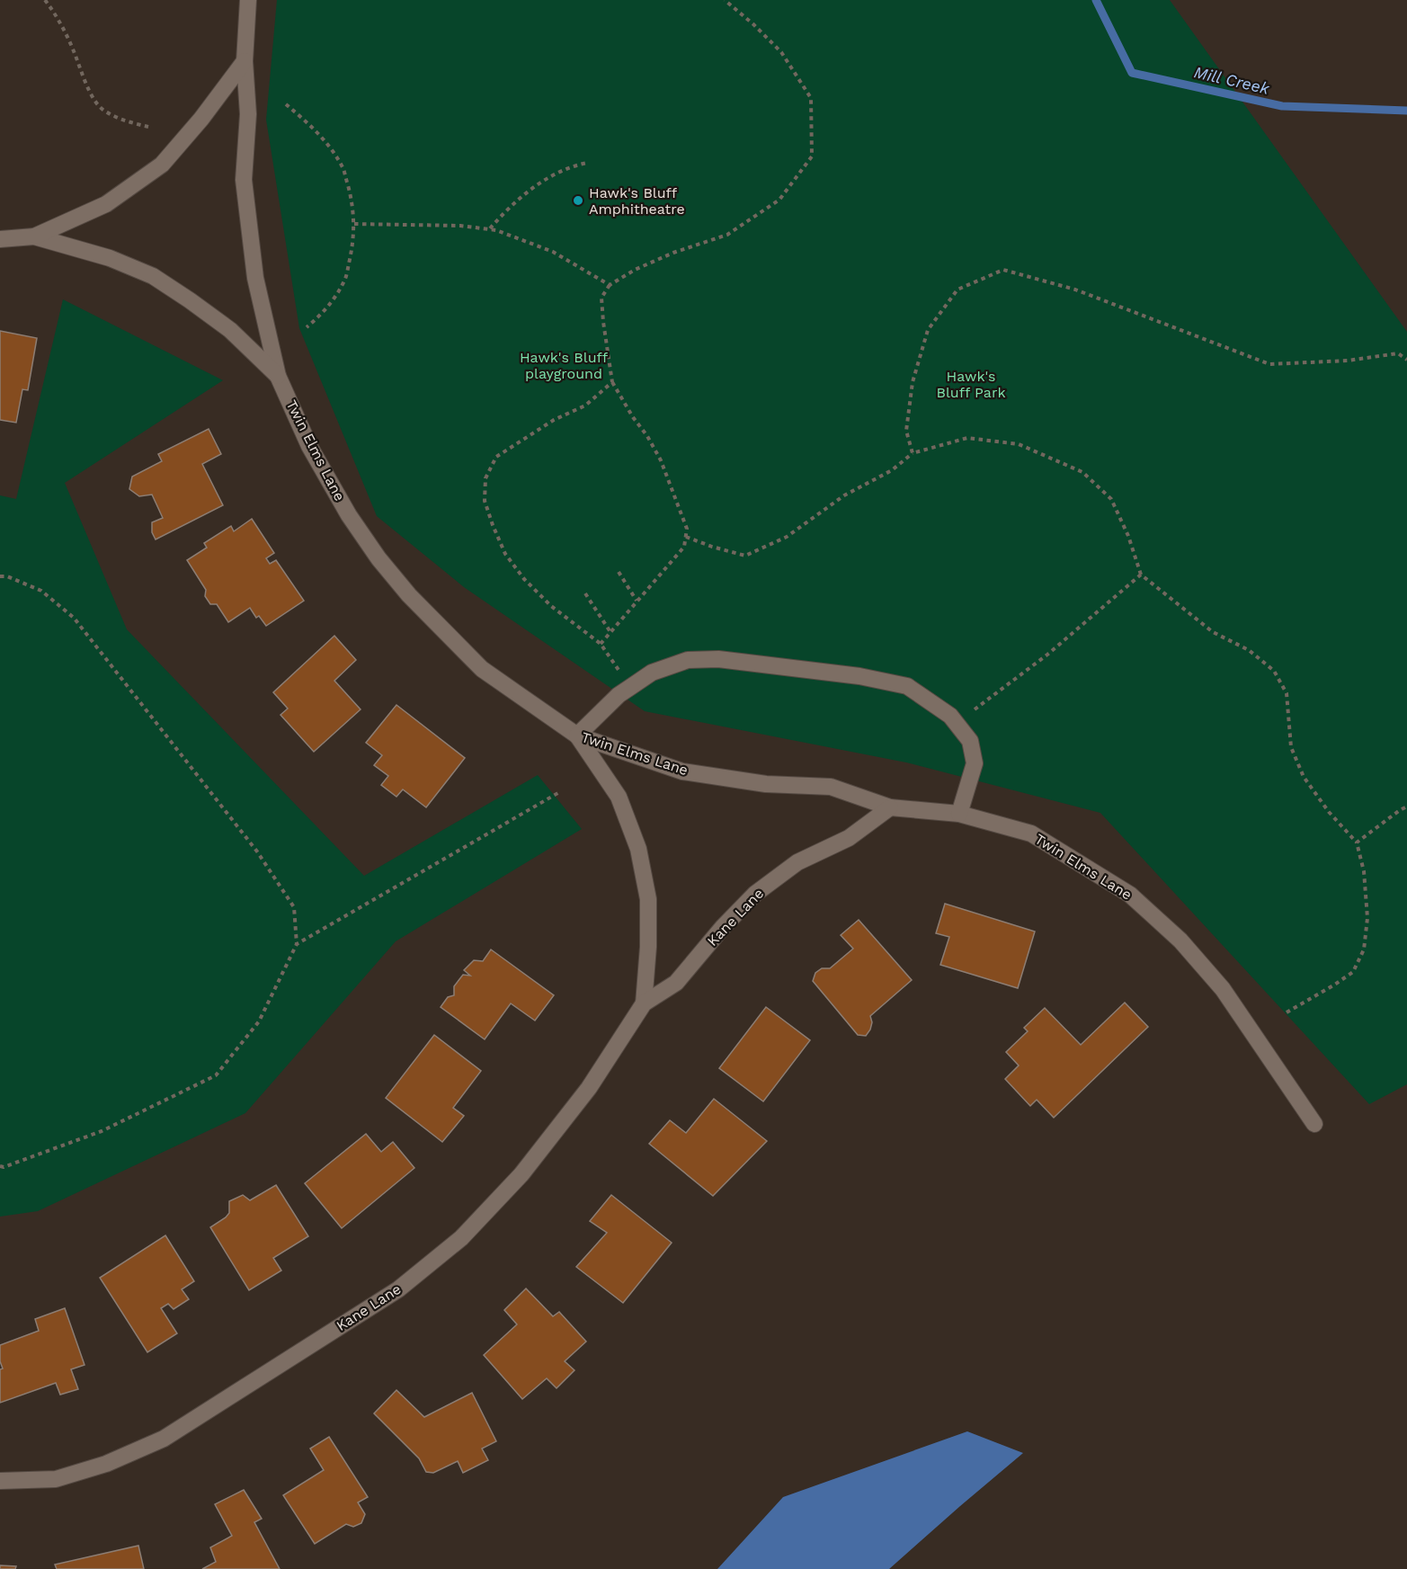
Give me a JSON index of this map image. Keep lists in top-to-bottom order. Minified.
{"streets":{"street":["Twin Elms Lane","Kane Lane"]},"crossings":[["Twin Elms Lane","Kane Lane"]],"water":["Mill Creek"],"parks":["Hawk's Bluff playground","Hawk's Bluff Park"],"places":["Hawk's Bluff Amphitheatre"]}
